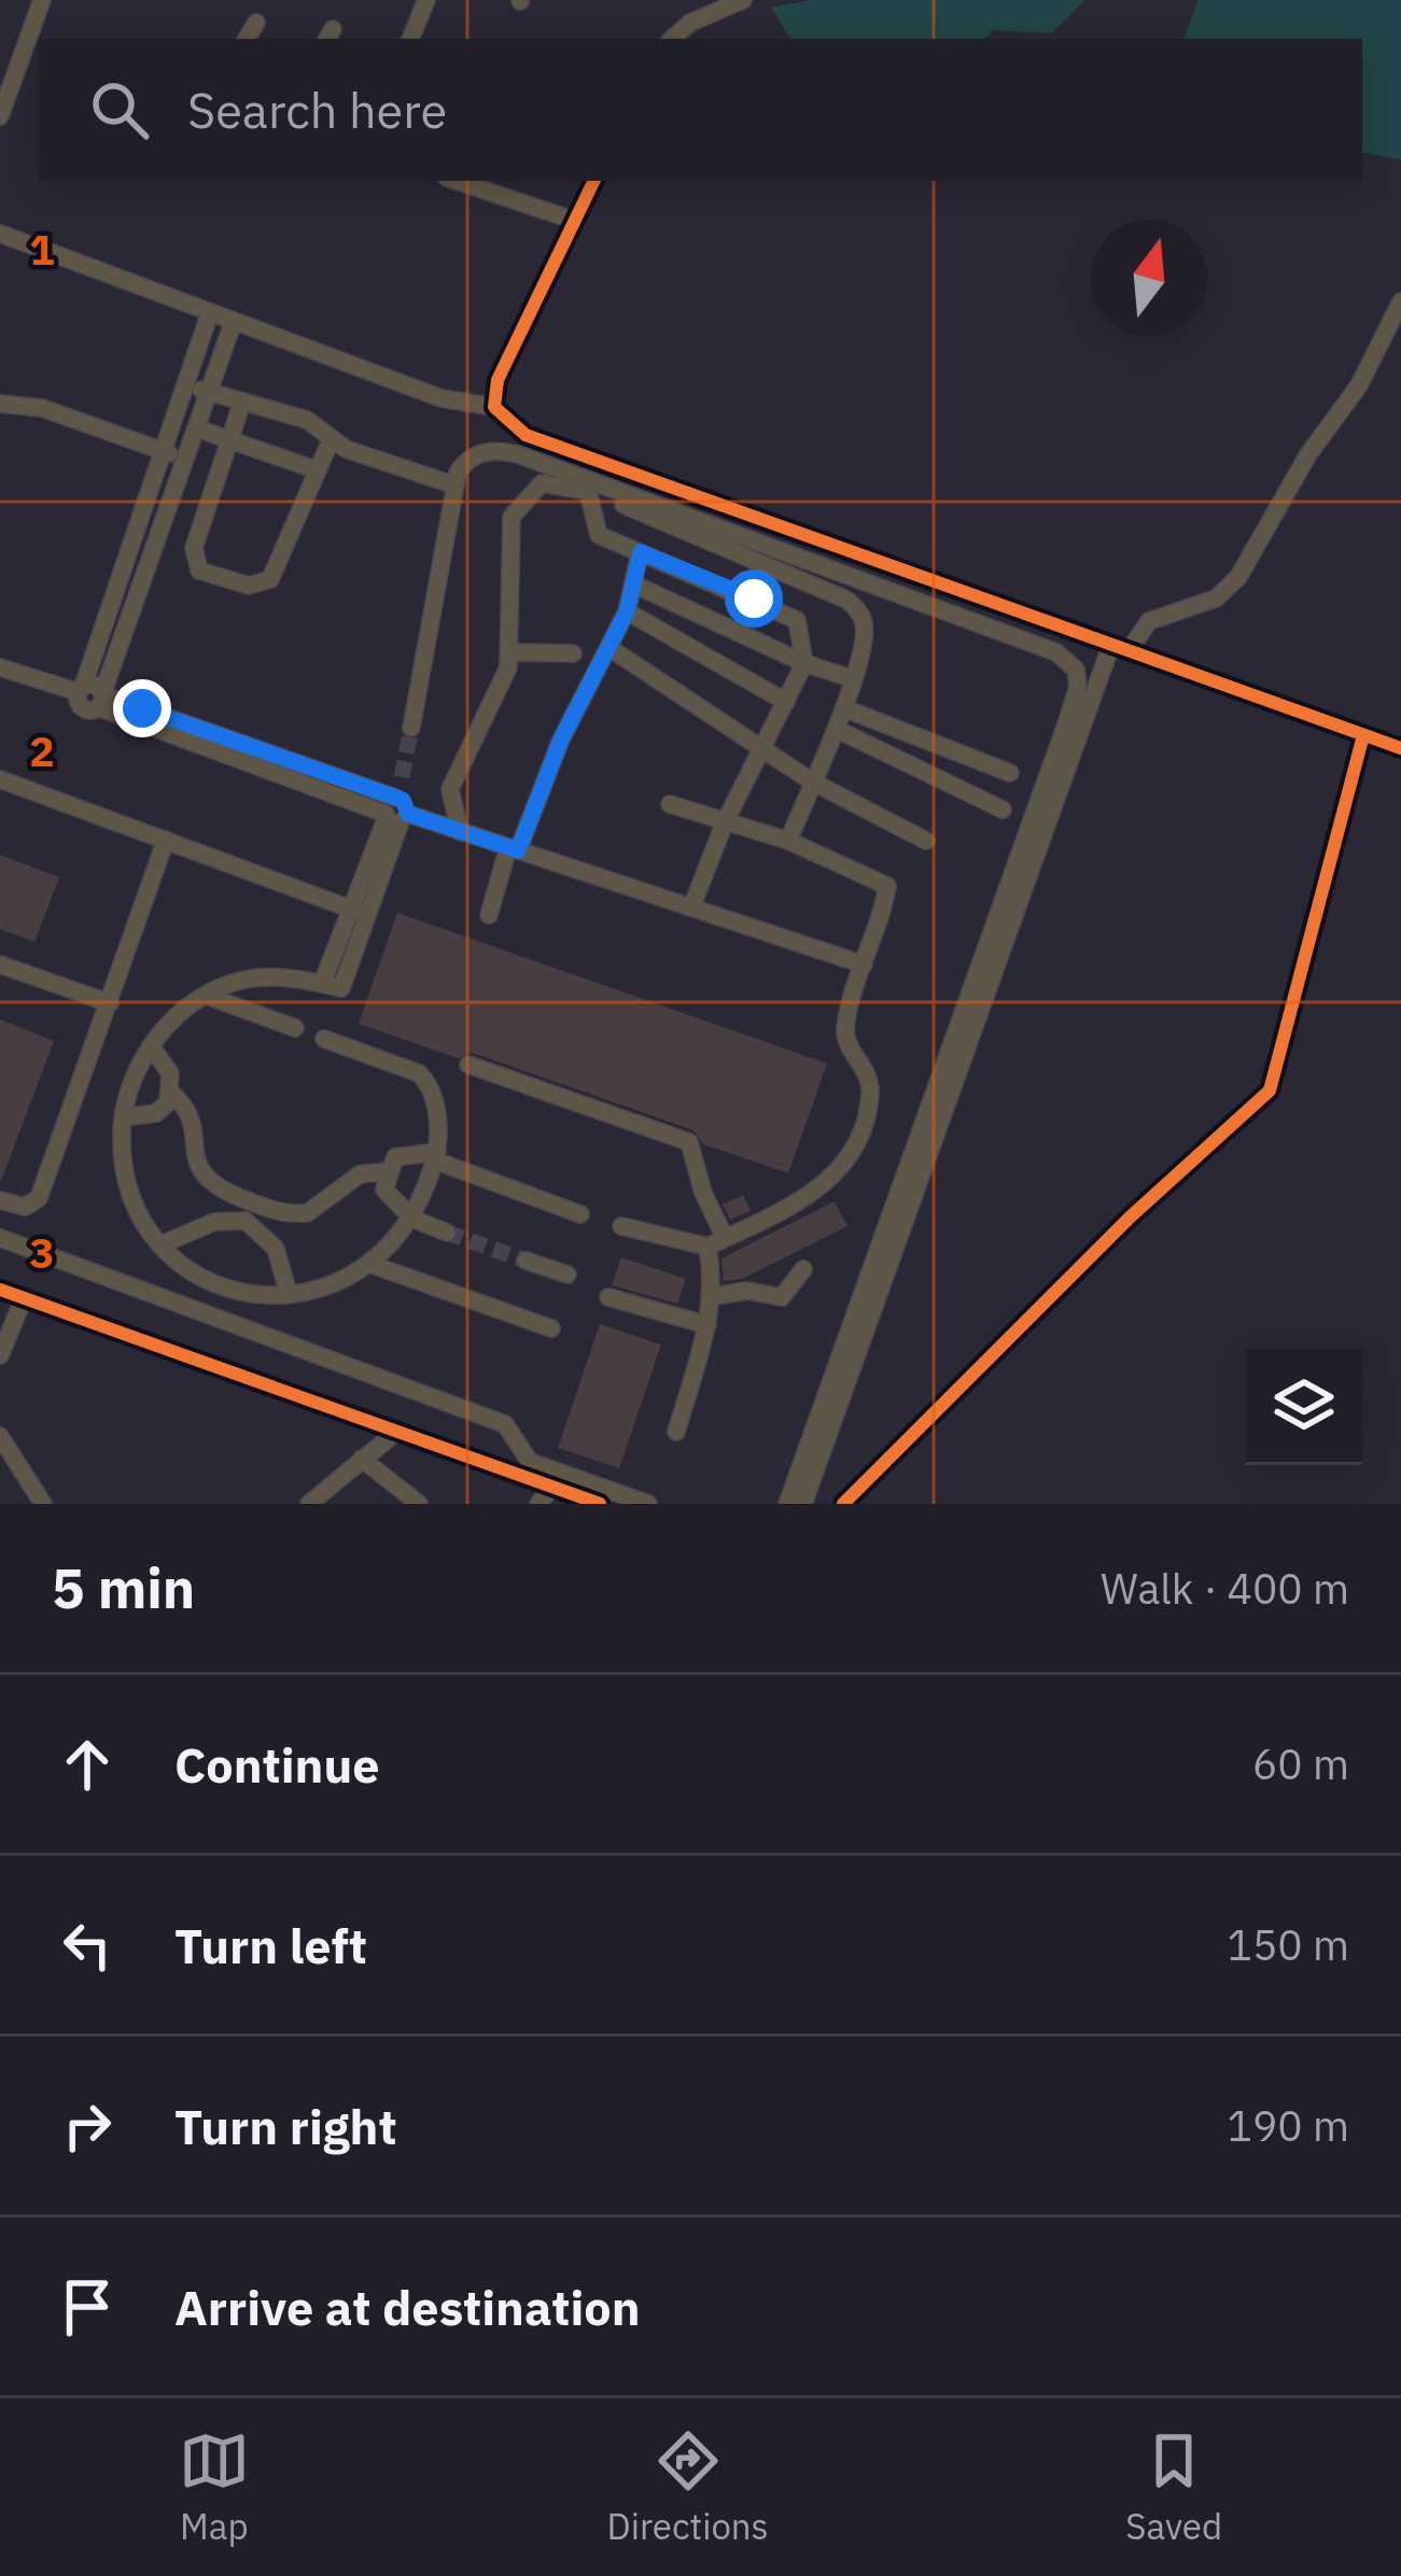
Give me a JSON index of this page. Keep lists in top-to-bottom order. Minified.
{"north":"top","page":{"search":"Search here","heading":["5 min","Walk · 400 m"],"list":[["Continue","60 m"],["Turn left","150 m"],["Turn right","190 m"],"Arrive at destination"],"nav":["Map","Directions","Saved"]},"grid":{"rows":["1","2","3"]}}
